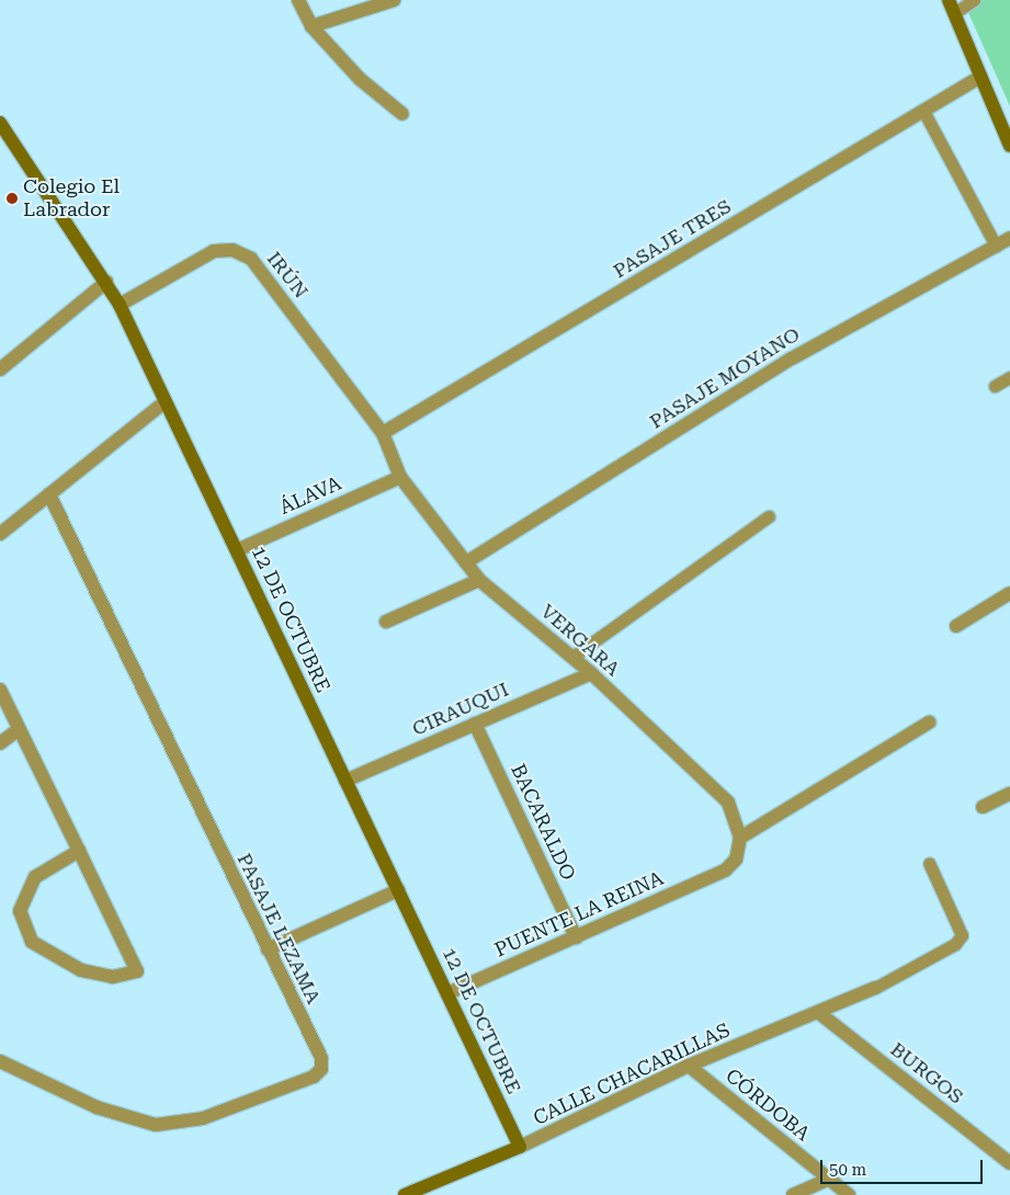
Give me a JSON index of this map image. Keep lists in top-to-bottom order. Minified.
{"streets":{"street":["PASAJE TRES","IRÚN","PASAJE MOYANO","ÁLAVA","12 DE OCTUBRE","VERGARA","CIRAUQUI","BACARALDO","PUENTE LA REINA","PASAJE LEZAMA","BURGOS","CALLE CHACARILLAS","CÓRDOBA"]},"crossings":[["PASAJE TRES","IRÚN"],["PASAJE TRES","VERGARA"],["IRÚN","12 DE OCTUBRE"],["IRÚN","VERGARA"],["PASAJE MOYANO","VERGARA"],["ÁLAVA","12 DE OCTUBRE"],["ÁLAVA","VERGARA"],["12 DE OCTUBRE","CIRAUQUI"],["12 DE OCTUBRE","PUENTE LA REINA"],["12 DE OCTUBRE","CALLE CHACARILLAS"],["VERGARA","CIRAUQUI"],["VERGARA","PUENTE LA REINA"],["CIRAUQUI","BACARALDO"],["BACARALDO","PUENTE LA REINA"],["BURGOS","CALLE CHACARILLAS"],["CALLE CHACARILLAS","CÓRDOBA"]],"places":["Colegio El Labrador"],"scale_bar":"50 m"}
